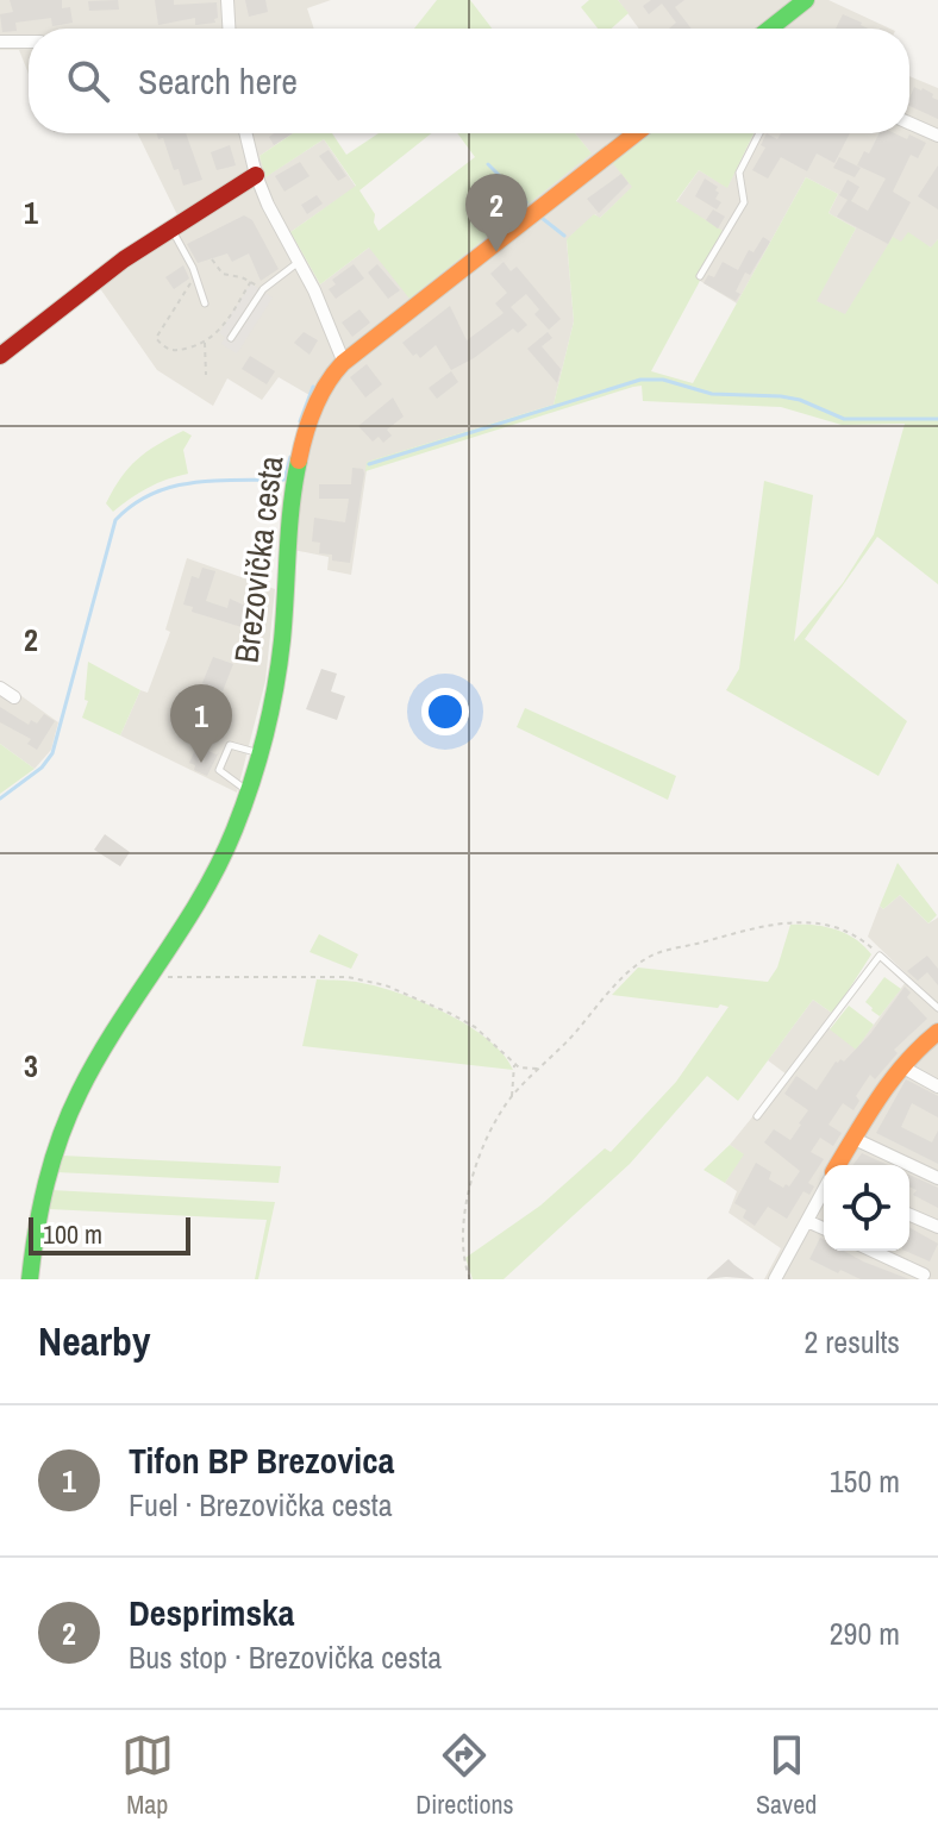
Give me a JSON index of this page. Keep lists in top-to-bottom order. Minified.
{"streets":{"main road":["Brezovička cesta"]},"scale_bar":"100 m","page":{"search":"Search here","pins":["2","1"],"scale":"100 m","heading":["Nearby","2 results"],"list":[{"mark":"1","name":"Tifon BP Brezovica","note":"Fuel · Brezovička cesta","value":"150 m"},{"mark":"2","name":"Desprimska","note":"Bus stop · Brezovička cesta","value":"290 m"}],"nav":["Map","Directions","Saved"]},"grid":{"rows":["1","2","3"]}}
